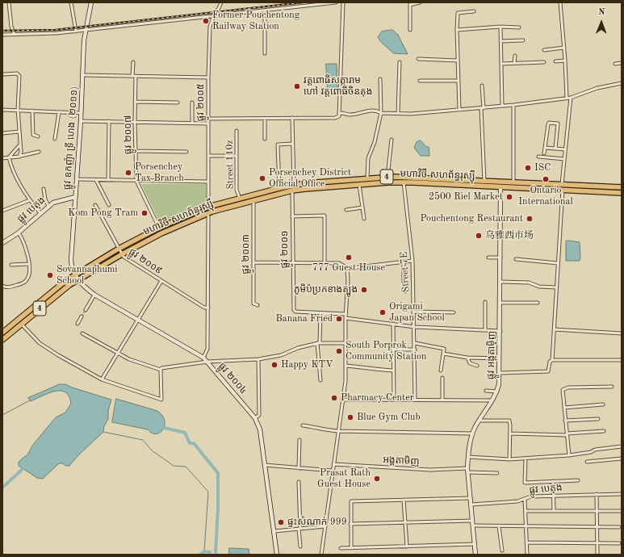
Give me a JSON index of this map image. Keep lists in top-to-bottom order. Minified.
{"streets":{"highway":["មហាវិថី សហព័ន្ធរុស្ស៊ី","4"],"main road":["ផ្លូវ ឧកញ៉ា ទ្រី ហេង (២០១១)","ផ្លូវ បេតុង","ផ្លូវ អង្តតាម៉ិញ","ផ្លូវ ២០០៤"],"street":["ផ្លូវ ២០០៥","ផ្លូវ ២០០៧","Street 110z","ផ្លូវ ២០០១","ផ្លូវ ២០០៣","ផ្លូវ ២០០៩","Street 7E","អង្គតាមិញ"]},"crossings":[["ផ្លូវ ២០០៥","មហាវិថី សហព័ន្ធរុស្ស៊ី"],["ផ្លូវ ២០០៧","មហាវិថី សហព័ន្ធរុស្ស៊ី"],["ផ្លូវ ឧកញ៉ា ទ្រី ហេង (២០១១)","មហាវិថី សហព័ន្ធរុស្ស៊ី"],["ផ្លូវ ឧកញ៉ា ទ្រី ហេង (២០១១)","ផ្លូវ បេតុង"],["ផ្លូវ ឧកញ៉ា ទ្រី ហេង (២០១១)","ផ្លូវ ២០០៤"],["Street 110z","មហាវិថី សហព័ន្ធរុស្ស៊ី"],["មហាវិថី សហព័ន្ធរុស្ស៊ី","ផ្លូវ ២០០១"],["មហាវិថី សហព័ន្ធរុស្ស៊ី","ផ្លូវ ២០០៣"],["មហាវិថី សហព័ន្ធរុស្ស៊ី","ផ្លូវ ២០០៩"],["មហាវិថី សហព័ន្ធរុស្ស៊ី","Street 7E"],["មហាវិថី សហព័ន្ធរុស្ស៊ី","ផ្លូវ អង្តតាម៉ិញ"],["មហាវិថី សហព័ន្ធរុស្ស៊ី","ផ្លូវ ២០០៤"],["ផ្លូវ បេតុង","ផ្លូវ អង្តតាម៉ិញ"],["ផ្លូវ អង្តតាម៉ិញ","អង្គតាមិញ"]],"places":["Former Pouchentong Railway Station","វត្តពោធិសត្តារាម ហៅ វត្តពោធិចិនតុង","ISC","Porsenchey Tax Branch","Porsenchey District Official Office","Ontario International","2500 Riel Market","Kom Pong Tram","Pouchentong Restaurant","乌雅西市场","777 Guest House","Sovannaphumi School","ភូមិប៉ប្រកខាងត្បូង","Origami Japan School","Banana Fried","South Porprok Community Station","Happy KTV","Pharmacy Center","Blue Gym Club","Prasat Rath Guest House","ផ្ទះសំណាក់ 999"],"north":"top"}
